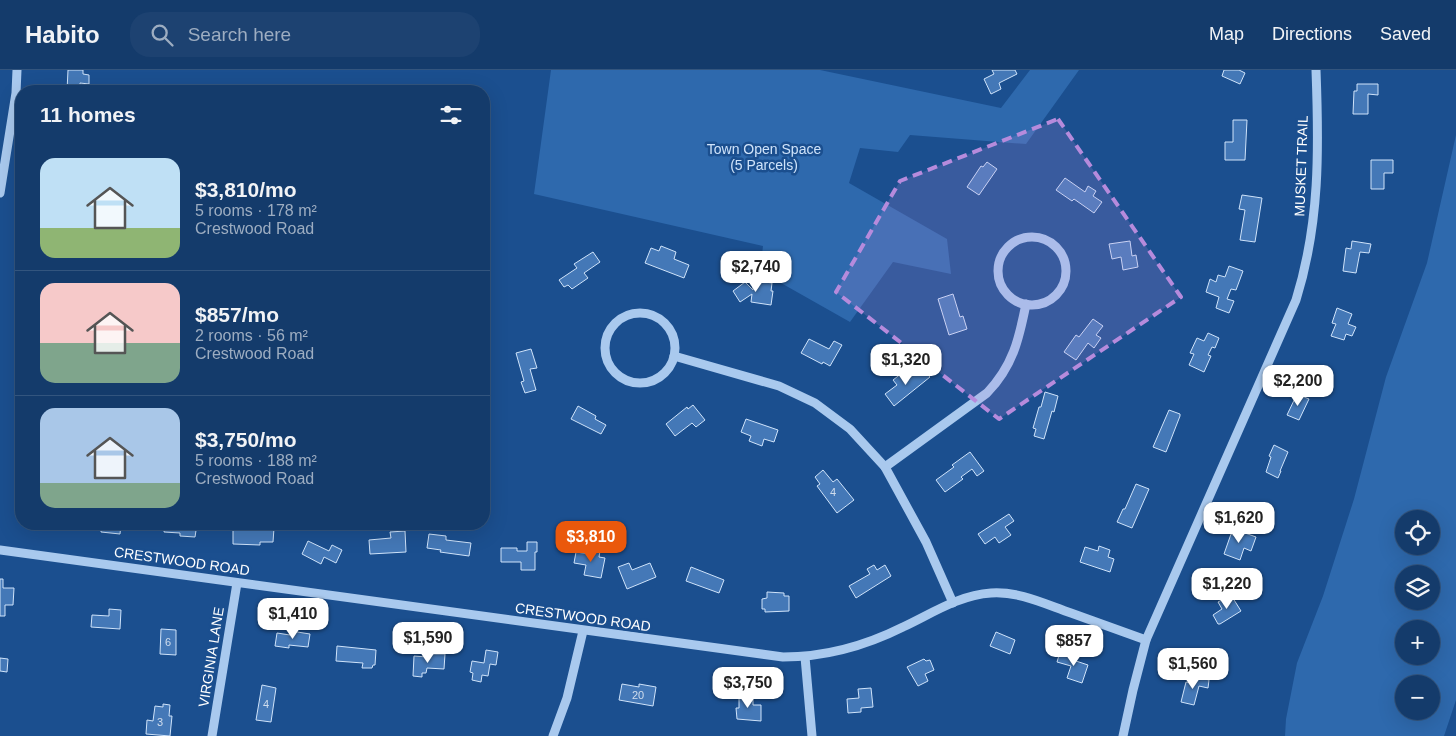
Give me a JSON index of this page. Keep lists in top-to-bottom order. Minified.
{"streets":{"street":["MUSKET TRAIL","CRESTWOOD ROAD","VIRGINIA LANE"]},"crossings":[["MUSKET TRAIL","CRESTWOOD ROAD"],["CRESTWOOD ROAD","VIRGINIA LANE"]],"parks":["Town Open Space (5 Parcels)"],"house_numbers":["4","6","20","4","3"],"page":{"header":"Habito","search":"Search here","nav":["Map","Directions","Saved"],"heading":"11 homes","list":[{"name":"$3,810/mo","note":"5 rooms · 178 m² · Crestwood Road"},{"name":"$857/mo","note":"2 rooms · 56 m² · Crestwood Road"},{"name":"$3,750/mo","note":"5 rooms · 188 m² · Crestwood Road"}],"price":["$2,740","$1,320","$2,200","$1,620","$3,810","$1,220","$1,410","$1,590","$857","$1,560","$3,750"],"map_buttons":["+","−"]}}
